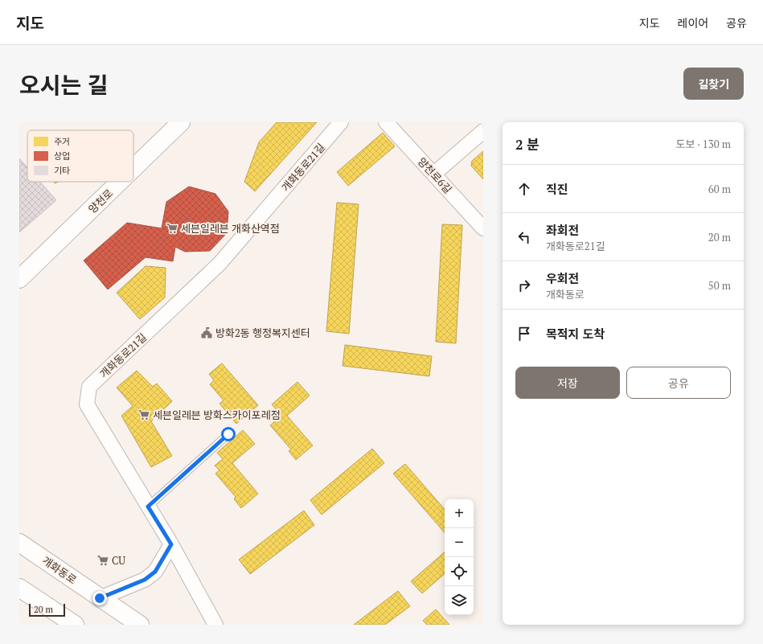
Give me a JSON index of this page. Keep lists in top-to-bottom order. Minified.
{"streets":{"main road":["양천로","개화동로"],"street":["개화동로21길","양천로6길"]},"places":{"supermarket":["세븐일레븐 개화산역점","세븐일레븐 방화스카이포레점","CU"],"public building":["방화2동 행정복지센터"]},"legend":["주거","상업","기타"],"scale_bar":"20 m","page":{"header":"지도","nav":["지도","레이어","공유"],"title":"오시는 길","buttons":["길찾기",["저장","공유"]],"heading":["2 분","도보 · 130 m"],"list":[["직진","60 m"],["좌회전","개화동로21길","20 m"],["우회전","개화동로","50 m"],"목적지 도착"],"map_buttons":["+","−"],"scale":"20 m"}}
